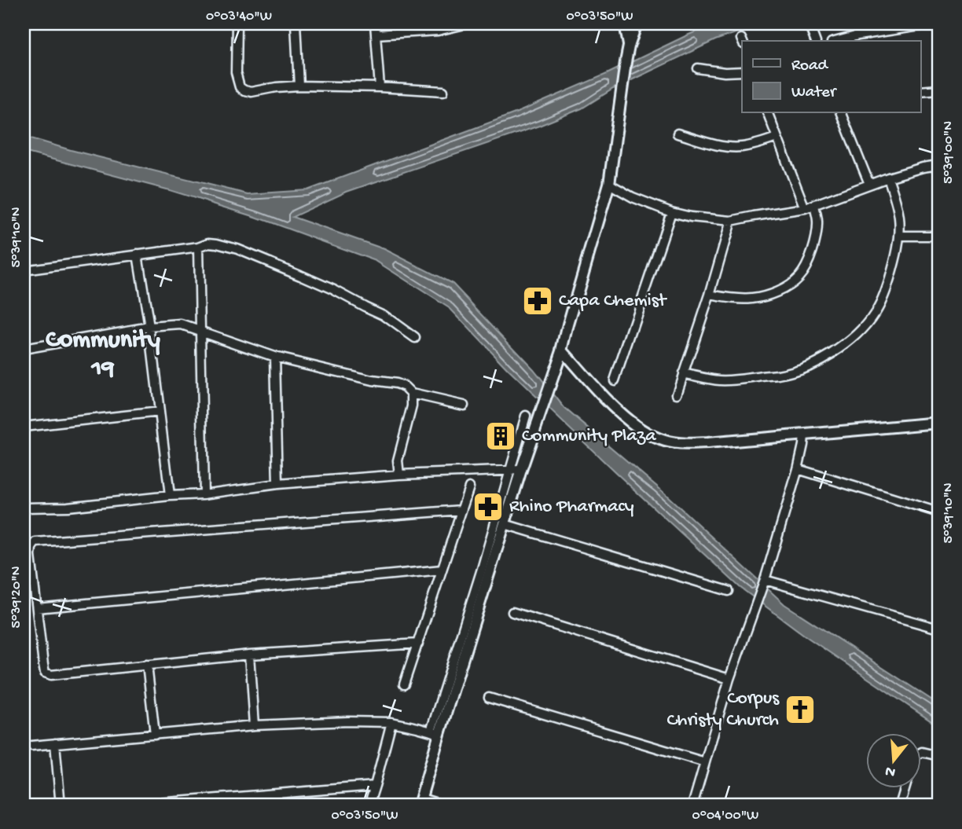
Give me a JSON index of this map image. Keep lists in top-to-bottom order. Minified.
{"districts":["Community 19"],"places":{"pharmacy":["Capa Chemist","Rhino Pharmacy"],"building":["Community Plaza"],"church":["Corpus Christy Church"]},"legend":["Road","Water"],"north":"bottom","coordinates":["0°03'40\"W","0°03'50\"W","5°39'00\"N","5°39'10\"N","5°39'20\"N","0°04'00\"W"]}
